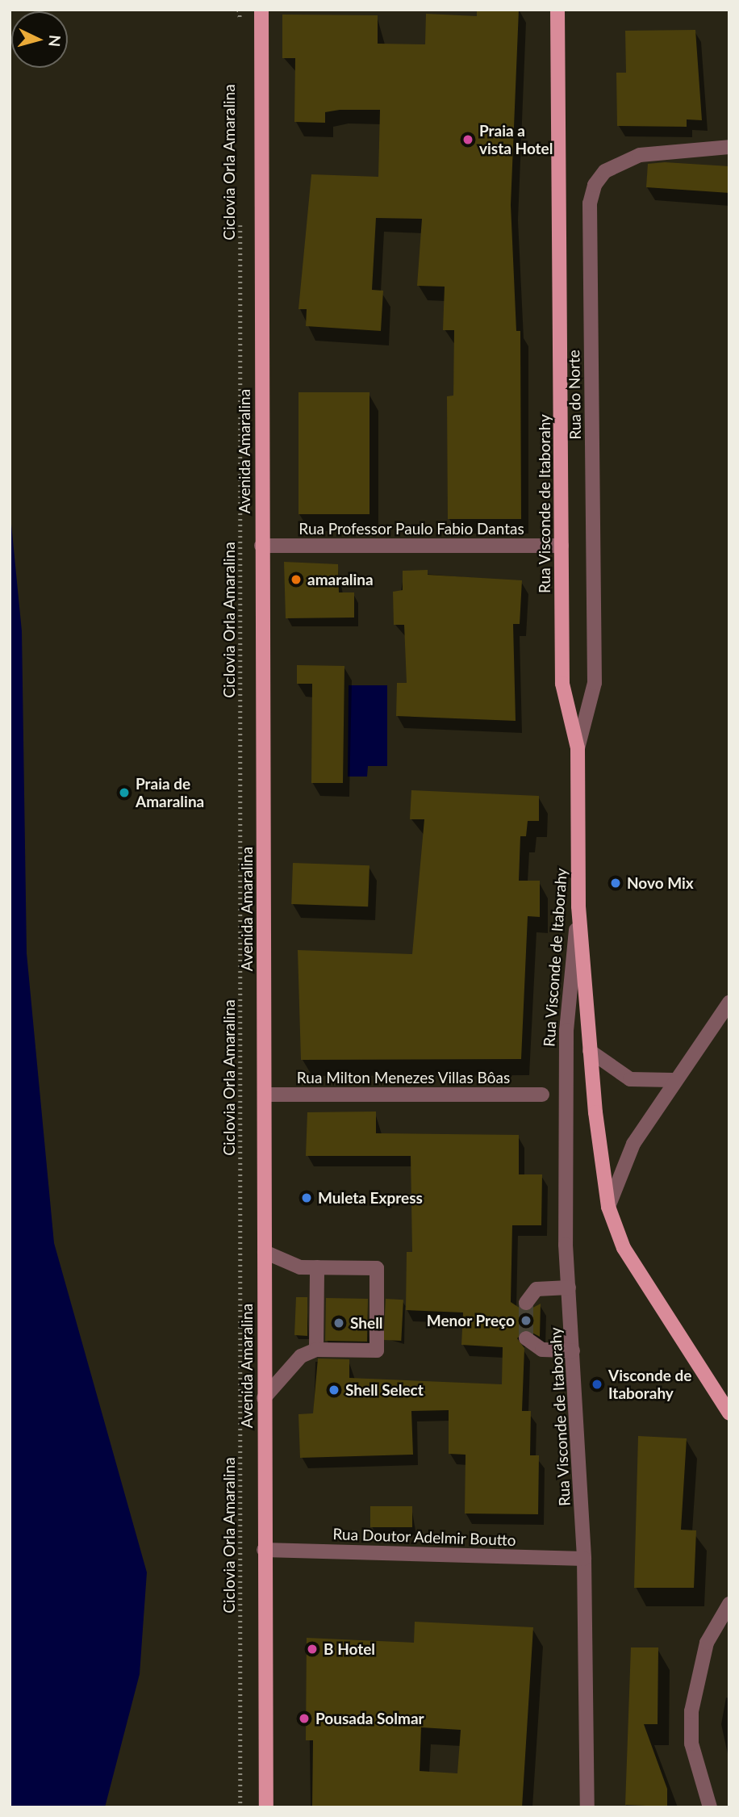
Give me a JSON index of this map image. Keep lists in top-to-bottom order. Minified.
{"streets":{"main road":["Avenida Amaralina","Rua Visconde de Itaborahy"],"street":["Rua do Norte","Rua Professor Paulo Fabio Dantas","Rua Milton Menezes Villas Bôas","Rua Doutor Adelmir Boutto"],"path":["Ciclovia Orla Amaralina"]},"crossings":[["Rua do Norte","Rua Visconde de Itaborahy"],["Avenida Amaralina","Rua Professor Paulo Fabio Dantas"],["Avenida Amaralina","Rua Milton Menezes Villas Bôas"],["Avenida Amaralina","Rua Doutor Adelmir Boutto"],["Rua Visconde de Itaborahy","Rua Professor Paulo Fabio Dantas"],["Rua Visconde de Itaborahy","Rua Doutor Adelmir Boutto"]],"places":["Praia a vista Hotel","amaralina","Praia de Amaralina","Novo Mix","Muleta Express","Menor Preço","Shell","Visconde de Itaborahy","Shell Select","B Hotel","Pousada Solmar"],"north":"right"}
